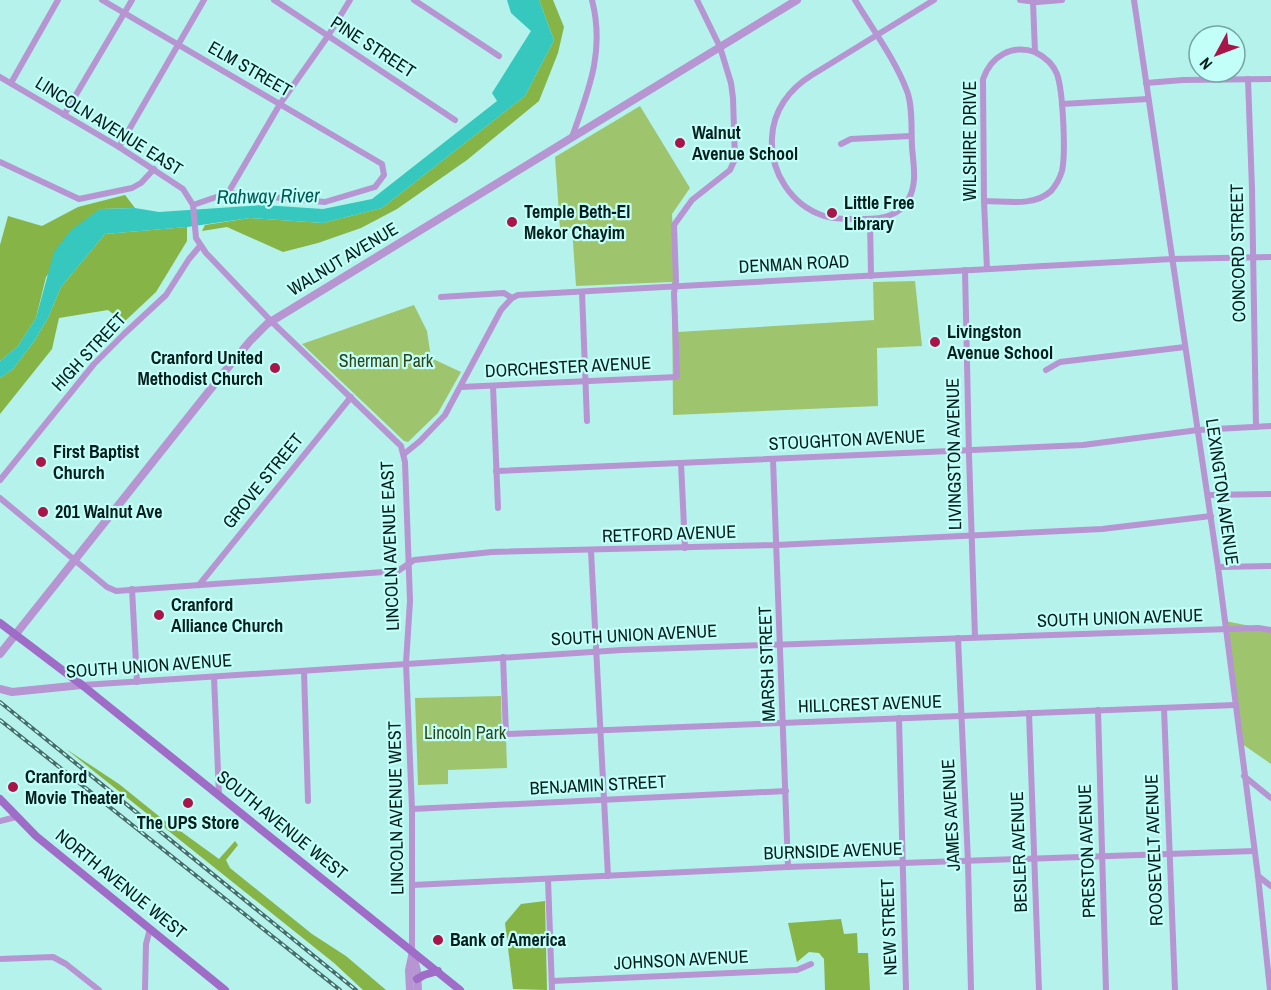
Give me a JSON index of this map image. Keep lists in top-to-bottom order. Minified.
{"streets":{"main road":["SOUTH AVENUE WEST","NORTH AVENUE WEST"],"street":["PINE STREET","ELM STREET","LINCOLN AVENUE EAST","WILSHIRE DRIVE","CONCORD STREET","WALNUT AVENUE","DENMAN ROAD","HIGH STREET","DORCHESTER AVENUE","STOUGHTON AVENUE","LIVINGSTON AVENUE","GROVE STREET","LEXINGTON AVENUE","RETFORD AVENUE","SOUTH UNION AVENUE","MARSH STREET","HILLCREST AVENUE","BENJAMIN STREET","LINCOLN AVENUE WEST","JAMES AVENUE","ROOSEVELT AVENUE","BURNSIDE AVENUE","PRESTON AVENUE","BESLER AVENUE","NEW STREET","JOHNSON AVENUE"]},"crossings":[["LINCOLN AVENUE EAST","WALNUT AVENUE"],["LINCOLN AVENUE EAST","HIGH STREET"],["LINCOLN AVENUE EAST","GROVE STREET"],["LINCOLN AVENUE EAST","RETFORD AVENUE"],["LINCOLN AVENUE EAST","SOUTH UNION AVENUE"],["LINCOLN AVENUE EAST","LINCOLN AVENUE WEST"],["WILSHIRE DRIVE","DENMAN ROAD"],["CONCORD STREET","DENMAN ROAD"],["CONCORD STREET","STOUGHTON AVENUE"],["WALNUT AVENUE","RETFORD AVENUE"],["WALNUT AVENUE","SOUTH AVENUE WEST"],["DENMAN ROAD","DORCHESTER AVENUE"],["DENMAN ROAD","LIVINGSTON AVENUE"],["DENMAN ROAD","LEXINGTON AVENUE"],["STOUGHTON AVENUE","LIVINGSTON AVENUE"],["STOUGHTON AVENUE","LEXINGTON AVENUE"],["STOUGHTON AVENUE","MARSH STREET"],["LIVINGSTON AVENUE","RETFORD AVENUE"],["LIVINGSTON AVENUE","SOUTH UNION AVENUE"],["GROVE STREET","RETFORD AVENUE"],["LEXINGTON AVENUE","RETFORD AVENUE"],["LEXINGTON AVENUE","SOUTH UNION AVENUE"],["LEXINGTON AVENUE","HILLCREST AVENUE"],["LEXINGTON AVENUE","BURNSIDE AVENUE"],["RETFORD AVENUE","MARSH STREET"],["SOUTH UNION AVENUE","MARSH STREET"],["SOUTH UNION AVENUE","HILLCREST AVENUE"],["SOUTH UNION AVENUE","LINCOLN AVENUE WEST"],["SOUTH UNION AVENUE","JAMES AVENUE"],["SOUTH UNION AVENUE","SOUTH AVENUE WEST"],["MARSH STREET","HILLCREST AVENUE"],["MARSH STREET","BENJAMIN STREET"],["MARSH STREET","BURNSIDE AVENUE"],["HILLCREST AVENUE","JAMES AVENUE"],["HILLCREST AVENUE","ROOSEVELT AVENUE"],["HILLCREST AVENUE","PRESTON AVENUE"],["HILLCREST AVENUE","BESLER AVENUE"],["HILLCREST AVENUE","NEW STREET"],["BENJAMIN STREET","LINCOLN AVENUE WEST"],["LINCOLN AVENUE WEST","SOUTH AVENUE WEST"],["LINCOLN AVENUE WEST","BURNSIDE AVENUE"],["JAMES AVENUE","BURNSIDE AVENUE"],["ROOSEVELT AVENUE","BURNSIDE AVENUE"],["BURNSIDE AVENUE","PRESTON AVENUE"],["BURNSIDE AVENUE","BESLER AVENUE"],["BURNSIDE AVENUE","NEW STREET"]],"water":["Rahway River"],"parks":["Sherman Park","Lincoln Park"],"places":["Walnut Avenue School","Little Free Library","Temple Beth-El Mekor Chayim","Livingston Avenue School","Cranford United Methodist Church","First Baptist Church","201 Walnut Ave","Cranford Alliance Church","Cranford Movie Theater","The UPS Store","Bank of America"],"north":"bottom left"}
